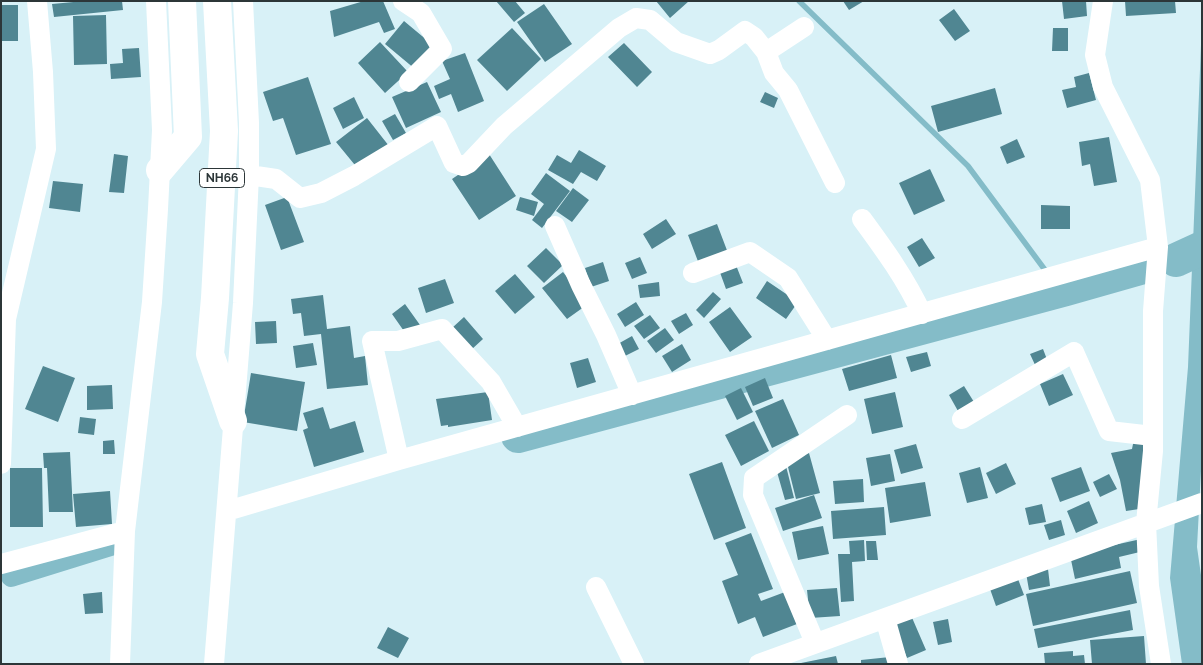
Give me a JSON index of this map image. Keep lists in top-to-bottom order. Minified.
{"streets":{"highway":["NH66"]}}
